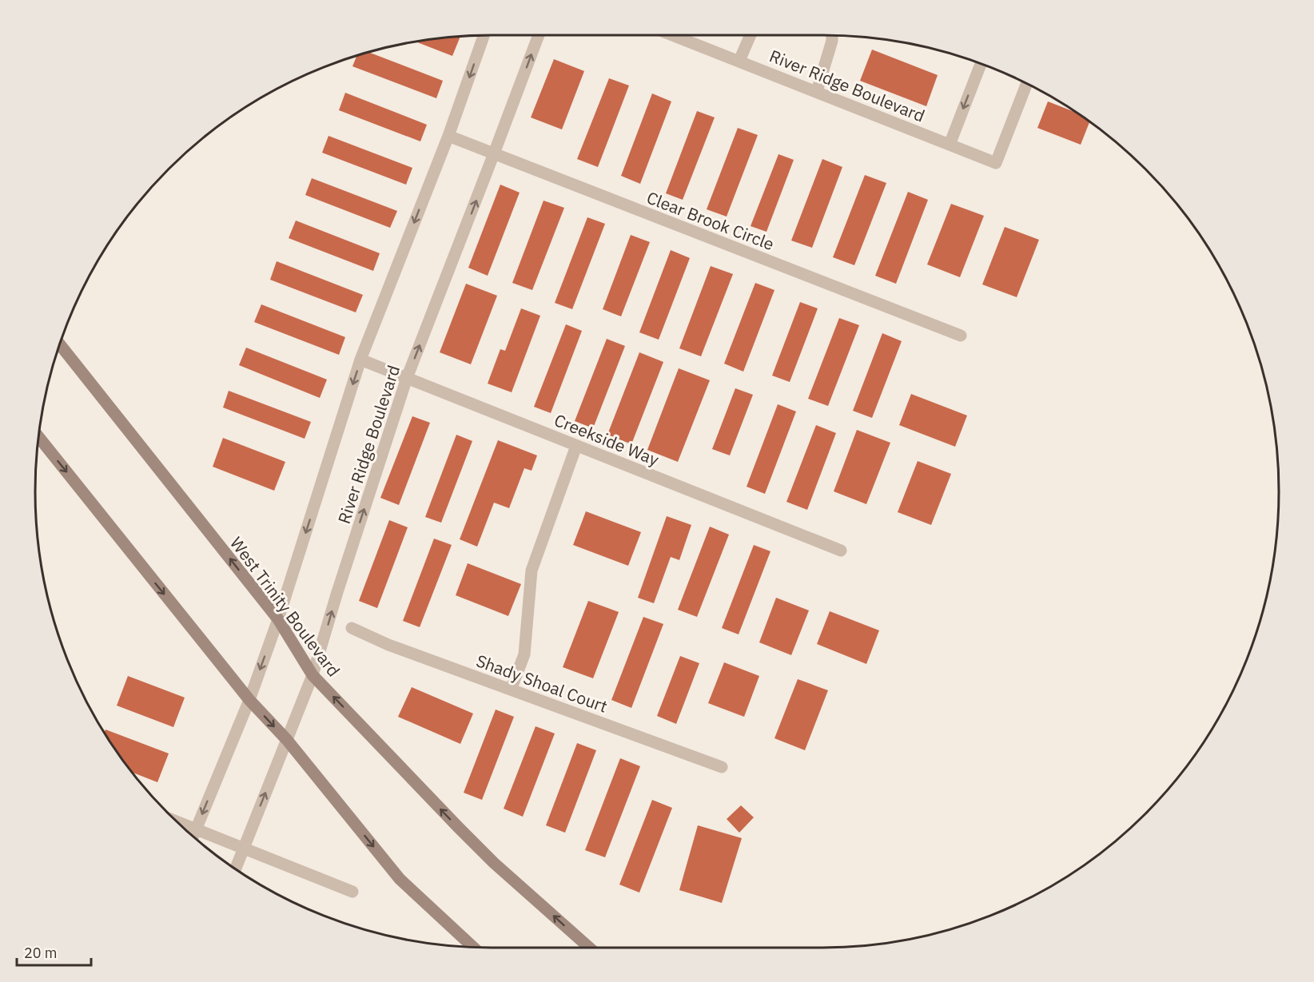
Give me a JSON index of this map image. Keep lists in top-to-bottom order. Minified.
{"streets":{"main road":["West Trinity Boulevard"],"street":["River Ridge Boulevard","Clear Brook Circle","Creekside Way","Shady Shoal Court"]},"crossings":[["River Ridge Boulevard","Clear Brook Circle"],["River Ridge Boulevard","Creekside Way"],["River Ridge Boulevard","West Trinity Boulevard"]],"scale_bar":"20 m"}
